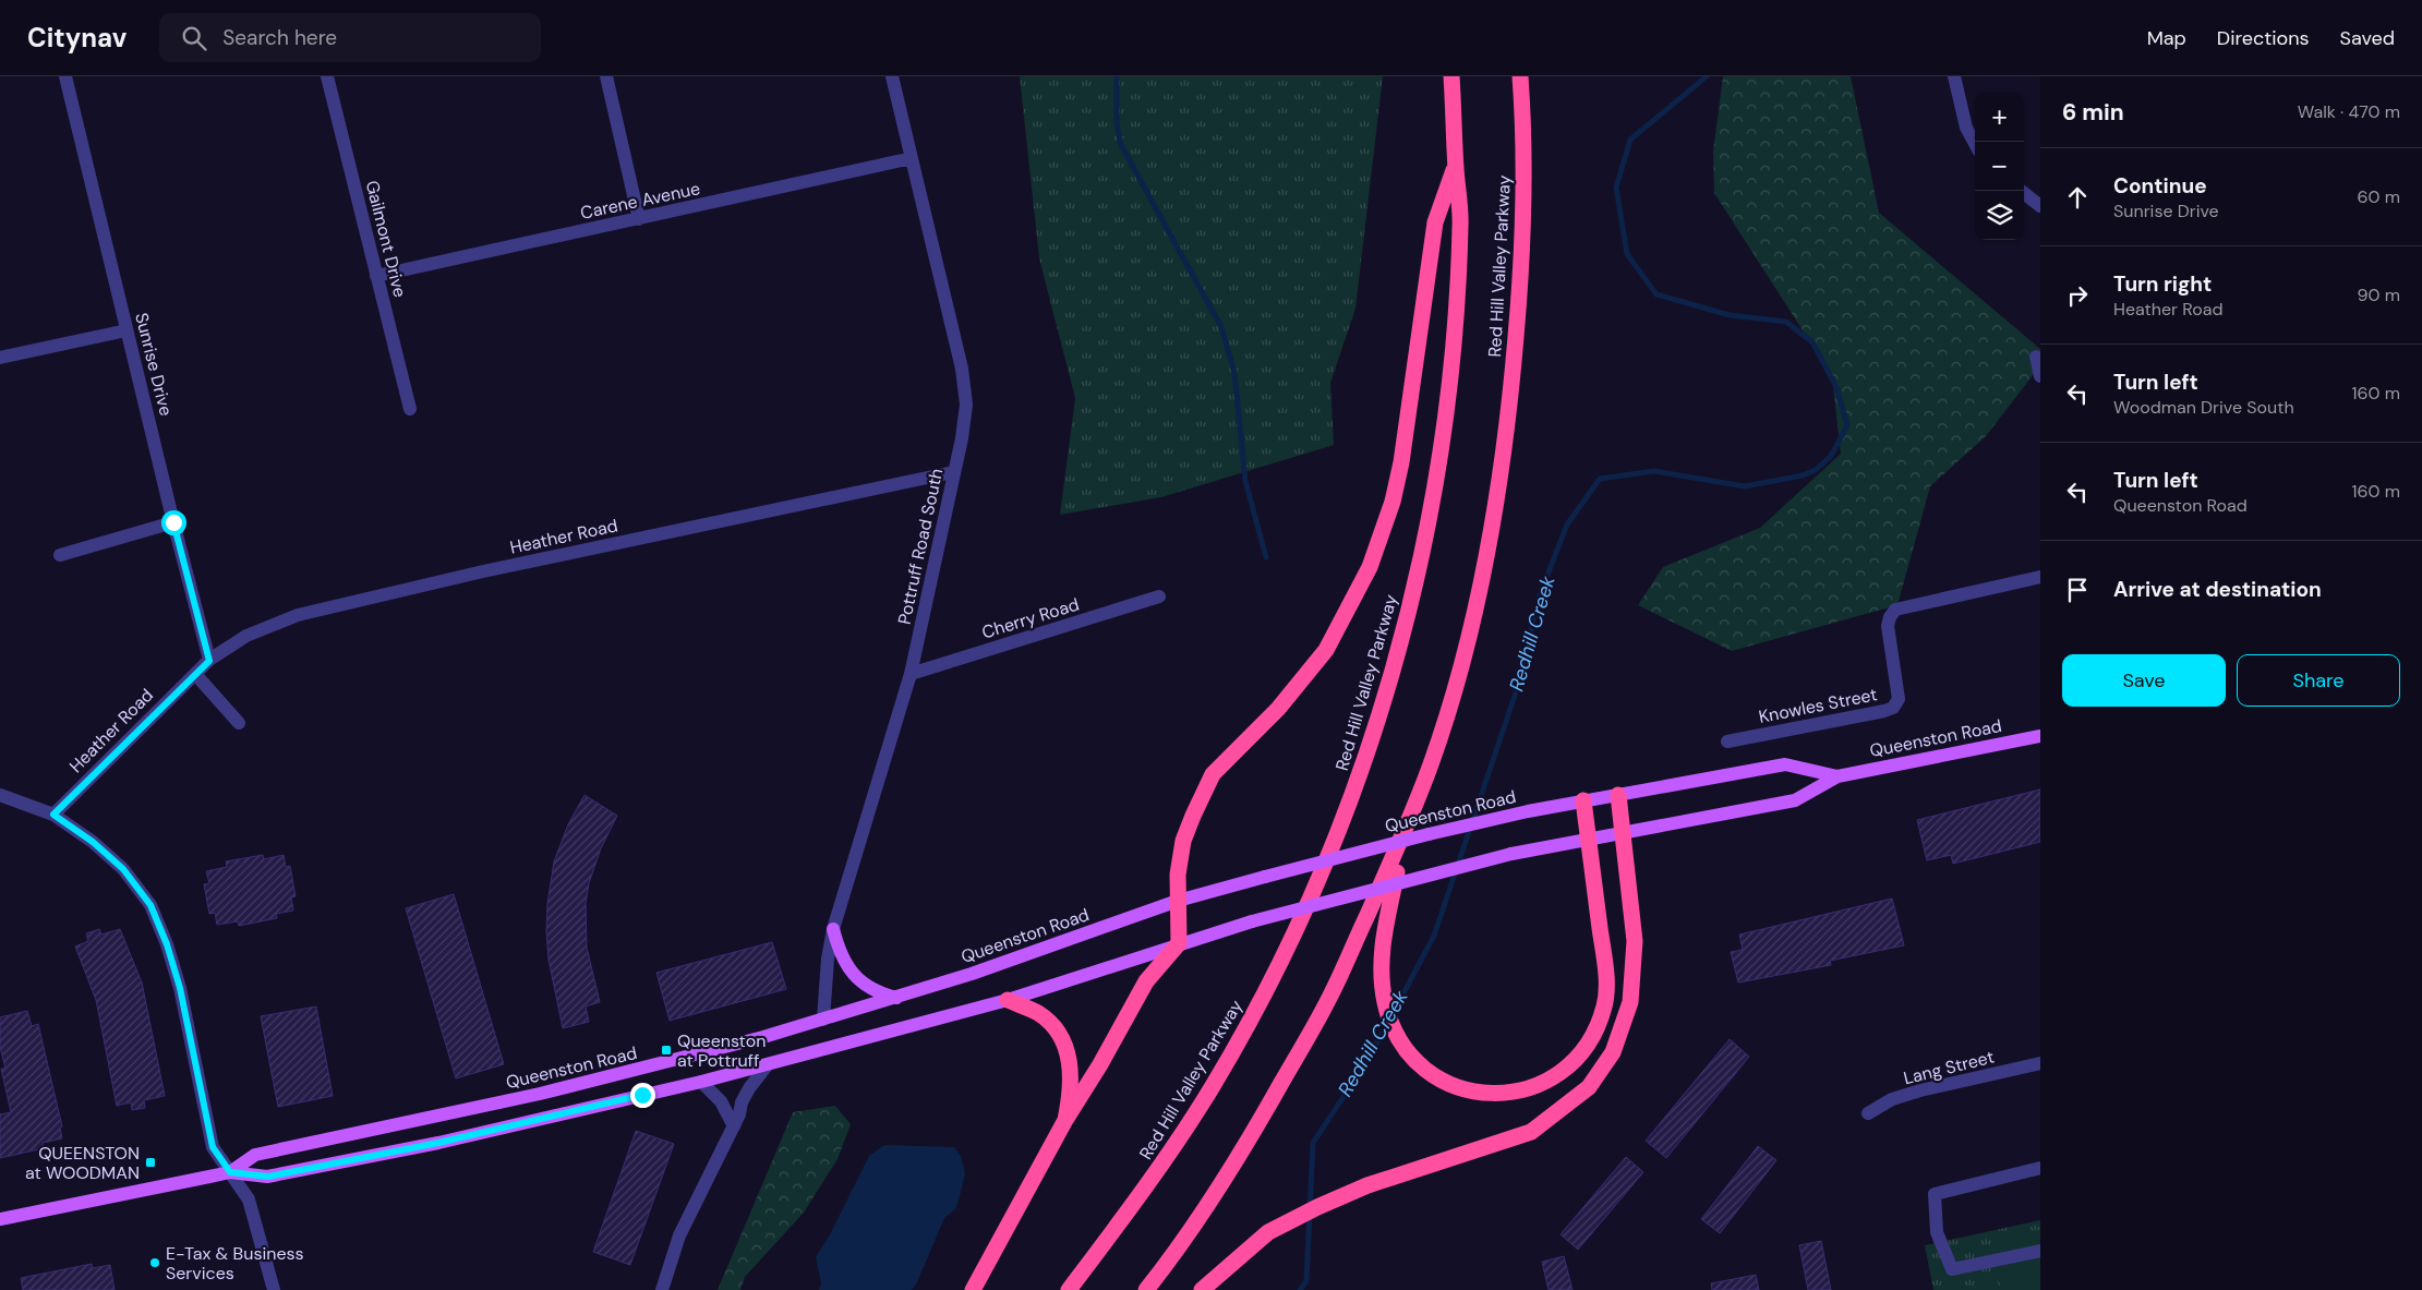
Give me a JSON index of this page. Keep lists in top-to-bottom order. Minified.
{"streets":{"highway":["Red Hill Valley Parkway"],"main road":["Queenston Road"],"street":["Carene Avenue","Gailmont Drive","Sunrise Drive","Heather Road","Pottruff Road South","Cherry Road","Knowles Street","Lang Street"]},"crossings":[["Carene Avenue","Gailmont Drive"],["Carene Avenue","Pottruff Road South"],["Sunrise Drive","Heather Road"],["Heather Road","Pottruff Road South"],["Pottruff Road South","Cherry Road"],["Pottruff Road South","Queenston Road"]],"water":["Redhill Creek"],"places":{"transit":["Queenston at Pottruff","QUEENSTON at WOODMAN"],"other":["E-Tax & Business Services"]},"page":{"header":"Citynav","search":"Search here","nav":["Map","Directions","Saved"],"heading":["6 min","Walk · 470 m"],"map_buttons":["+","−"],"list":[["Continue","Sunrise Drive","60 m"],["Turn right","Heather Road","90 m"],["Turn left","Woodman Drive South","160 m"],["Turn left","Queenston Road","160 m"],"Arrive at destination"],"buttons":["Save","Share"]}}
